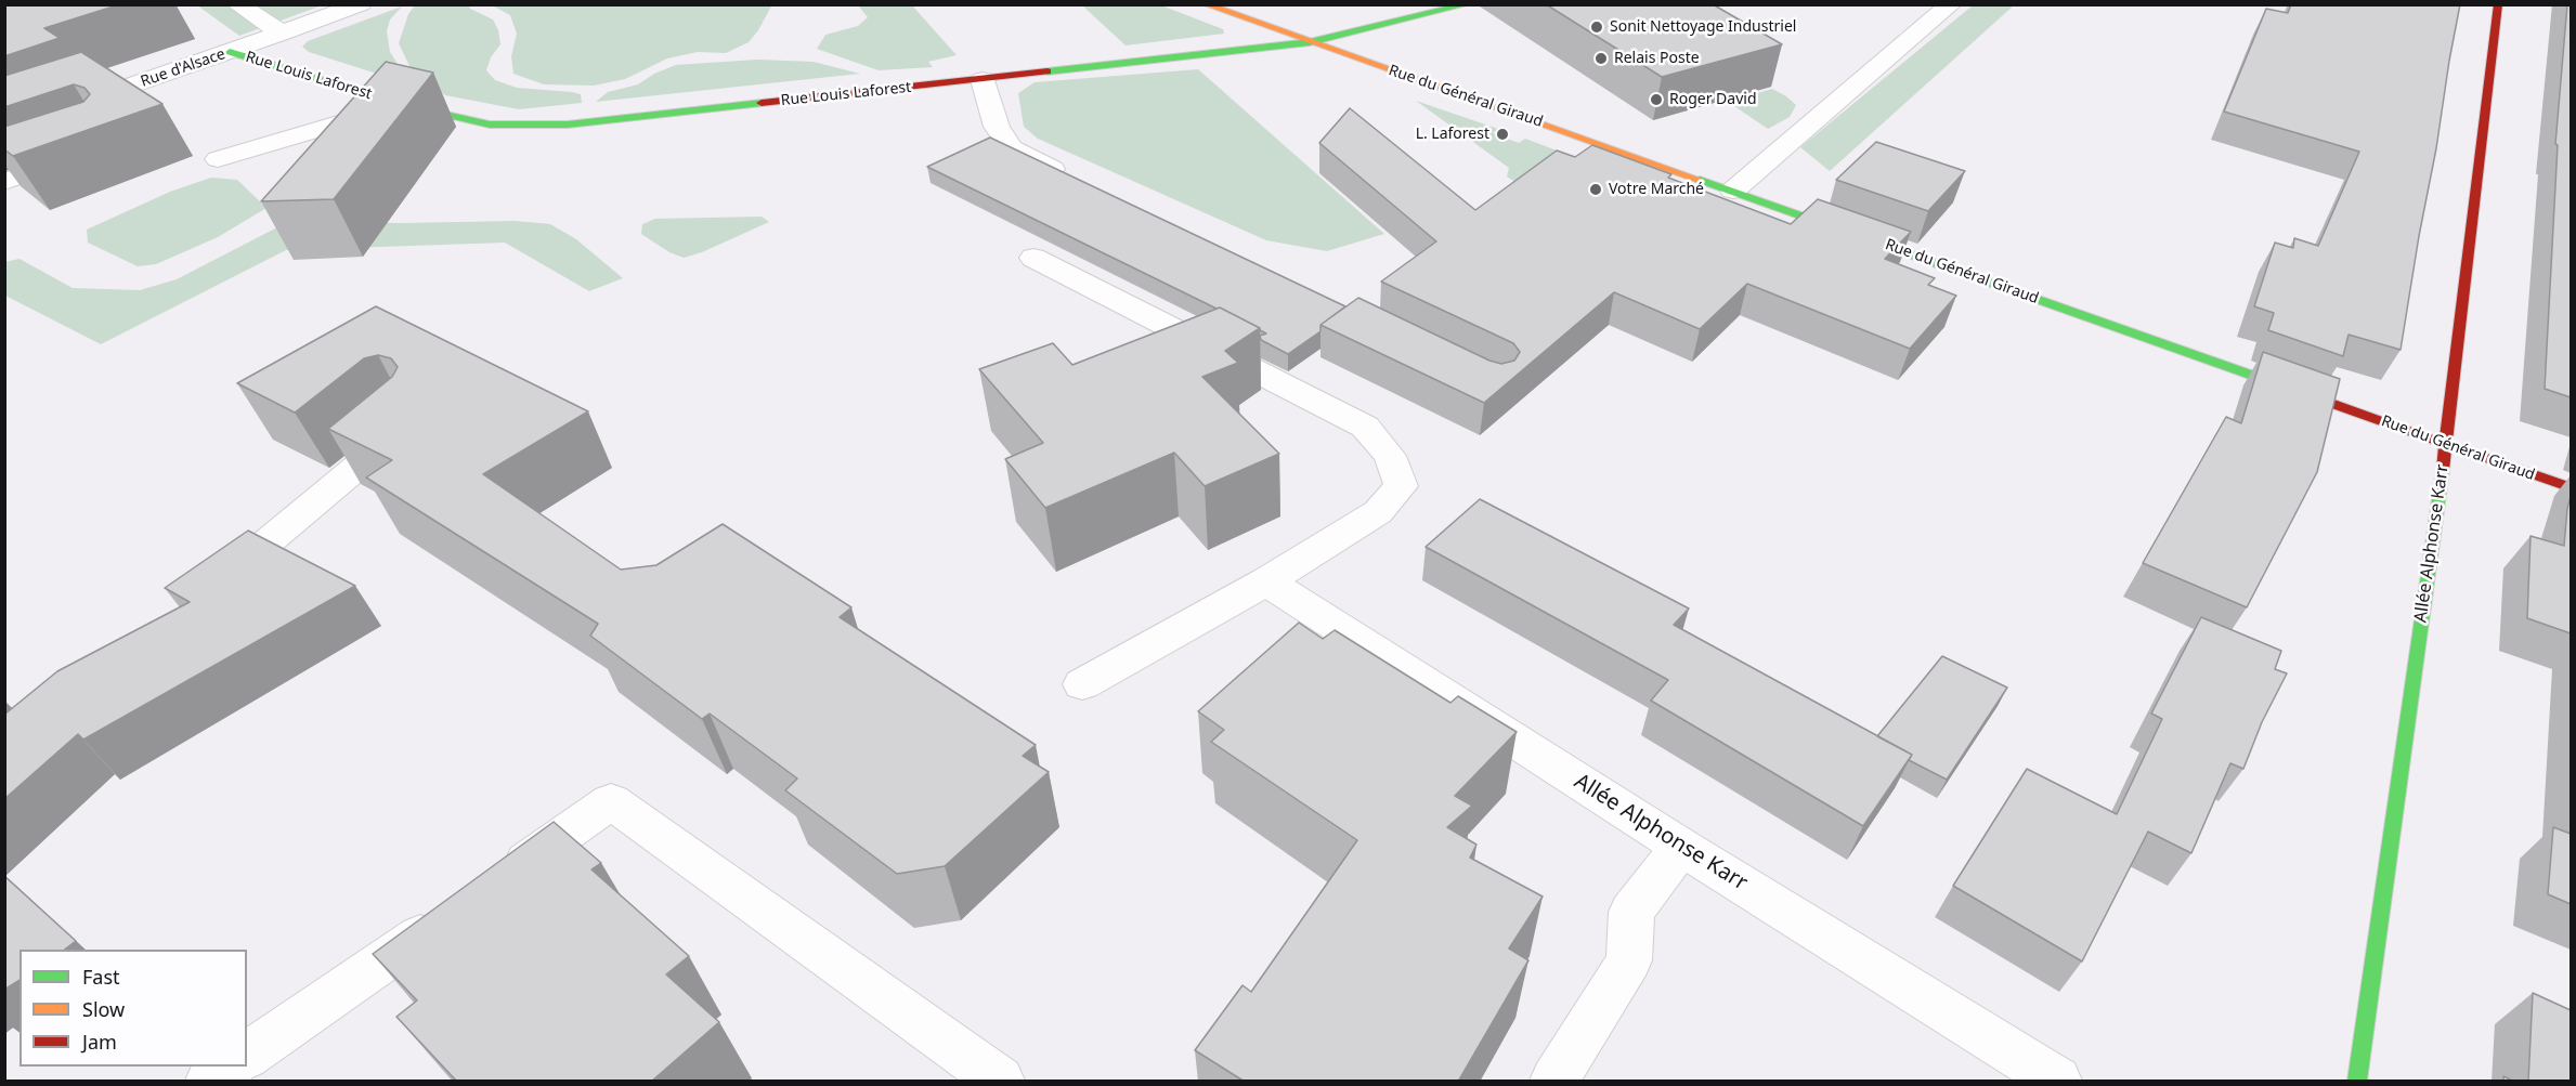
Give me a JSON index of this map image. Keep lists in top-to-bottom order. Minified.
{"streets":{"street":["Rue d'Alsace","Rue Louis Laforest","Rue du Général Giraud","Allée Alphonse Karr"]},"crossings":[["Rue d'Alsace","Rue Louis Laforest"],["Rue Louis Laforest","Rue du Général Giraud"],["Rue du Général Giraud","Allée Alphonse Karr"]],"places":["Sonit Nettoyage Industriel","Relais Poste","Roger David","L. Laforest","Votre Marché"],"legend":["Fast","Slow","Jam"]}
